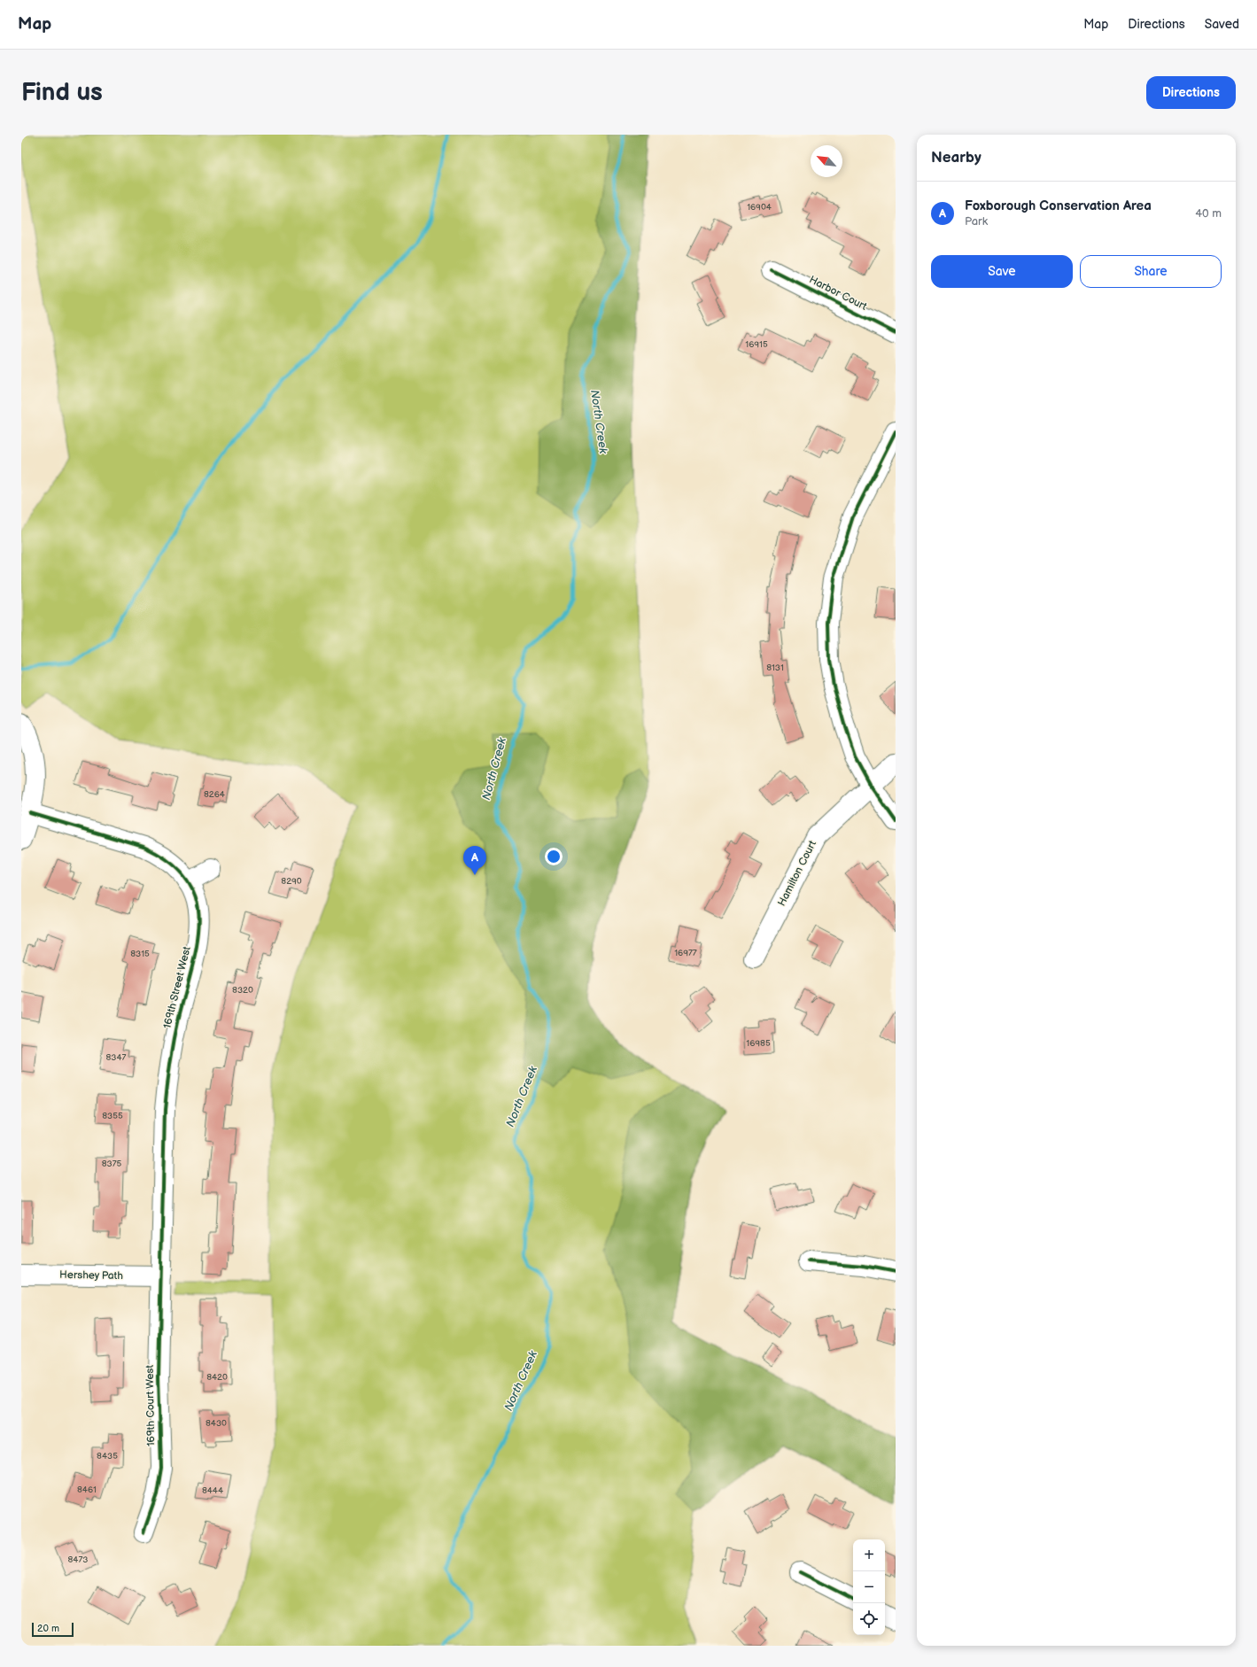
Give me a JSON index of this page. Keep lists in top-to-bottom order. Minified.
{"streets":{"street":["Harbor Court","Hamilton Court","169th Street West","Hershey Path","169th Court West"]},"crossings":[["169th Street West","Hershey Path"],["169th Street West","169th Court West"],["Hershey Path","169th Court West"]],"water":["North Creek"],"house_numbers":["16904","16915","8131","8264","8290","16977","8315","8320","16985","8347","8355","8375","8420","8430","8435","8461","8444","8473"],"scale_bar":"20 m","north":"top left","page":{"header":"Map","nav":["Map","Directions","Saved"],"buttons":["Directions",["Save","Share"]],"title":"Find us","heading":"Nearby","list":[{"mark":"A","name":"Foxborough Conservation Area","note":"Park","value":"40 m"}],"pins":"A","map_buttons":["+","−"],"scale":"20 m"}}
